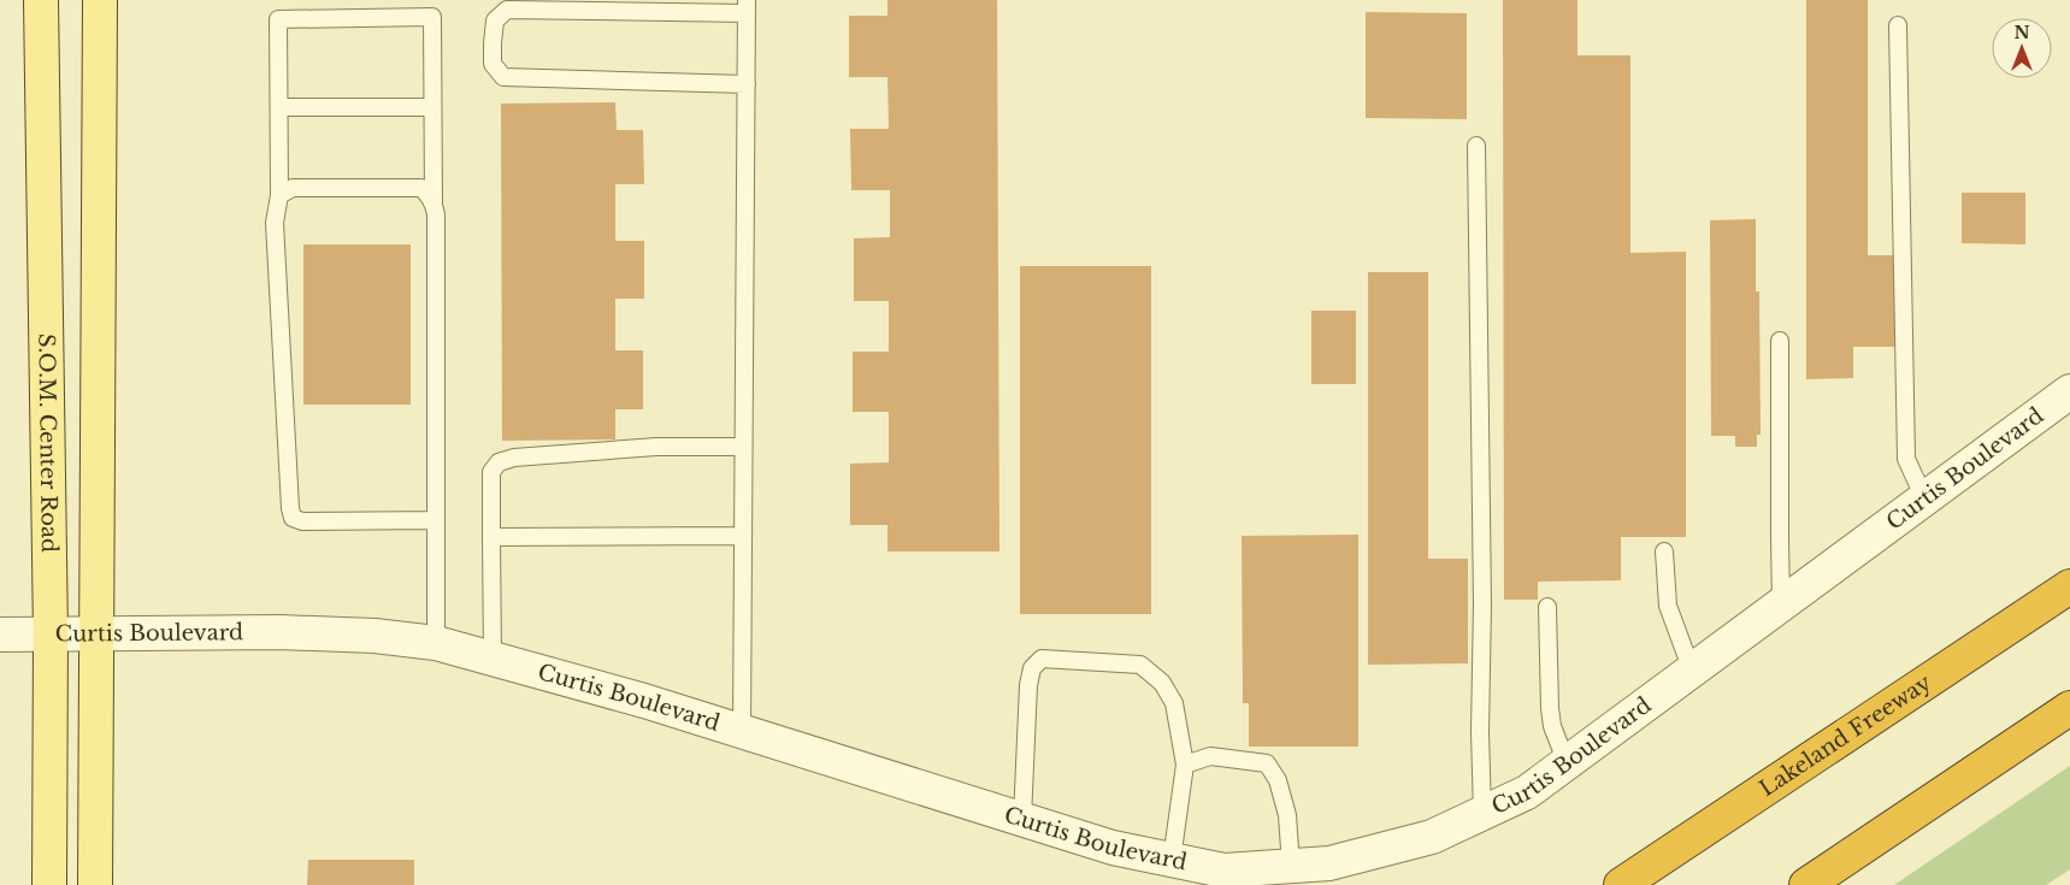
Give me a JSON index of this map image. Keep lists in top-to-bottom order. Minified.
{"streets":{"highway":["Lakeland Freeway"],"main road":["S.O.M. Center Road"],"street":["Curtis Boulevard"]},"crossings":[["S.O.M. Center Road","Curtis Boulevard"]],"north":"top"}
